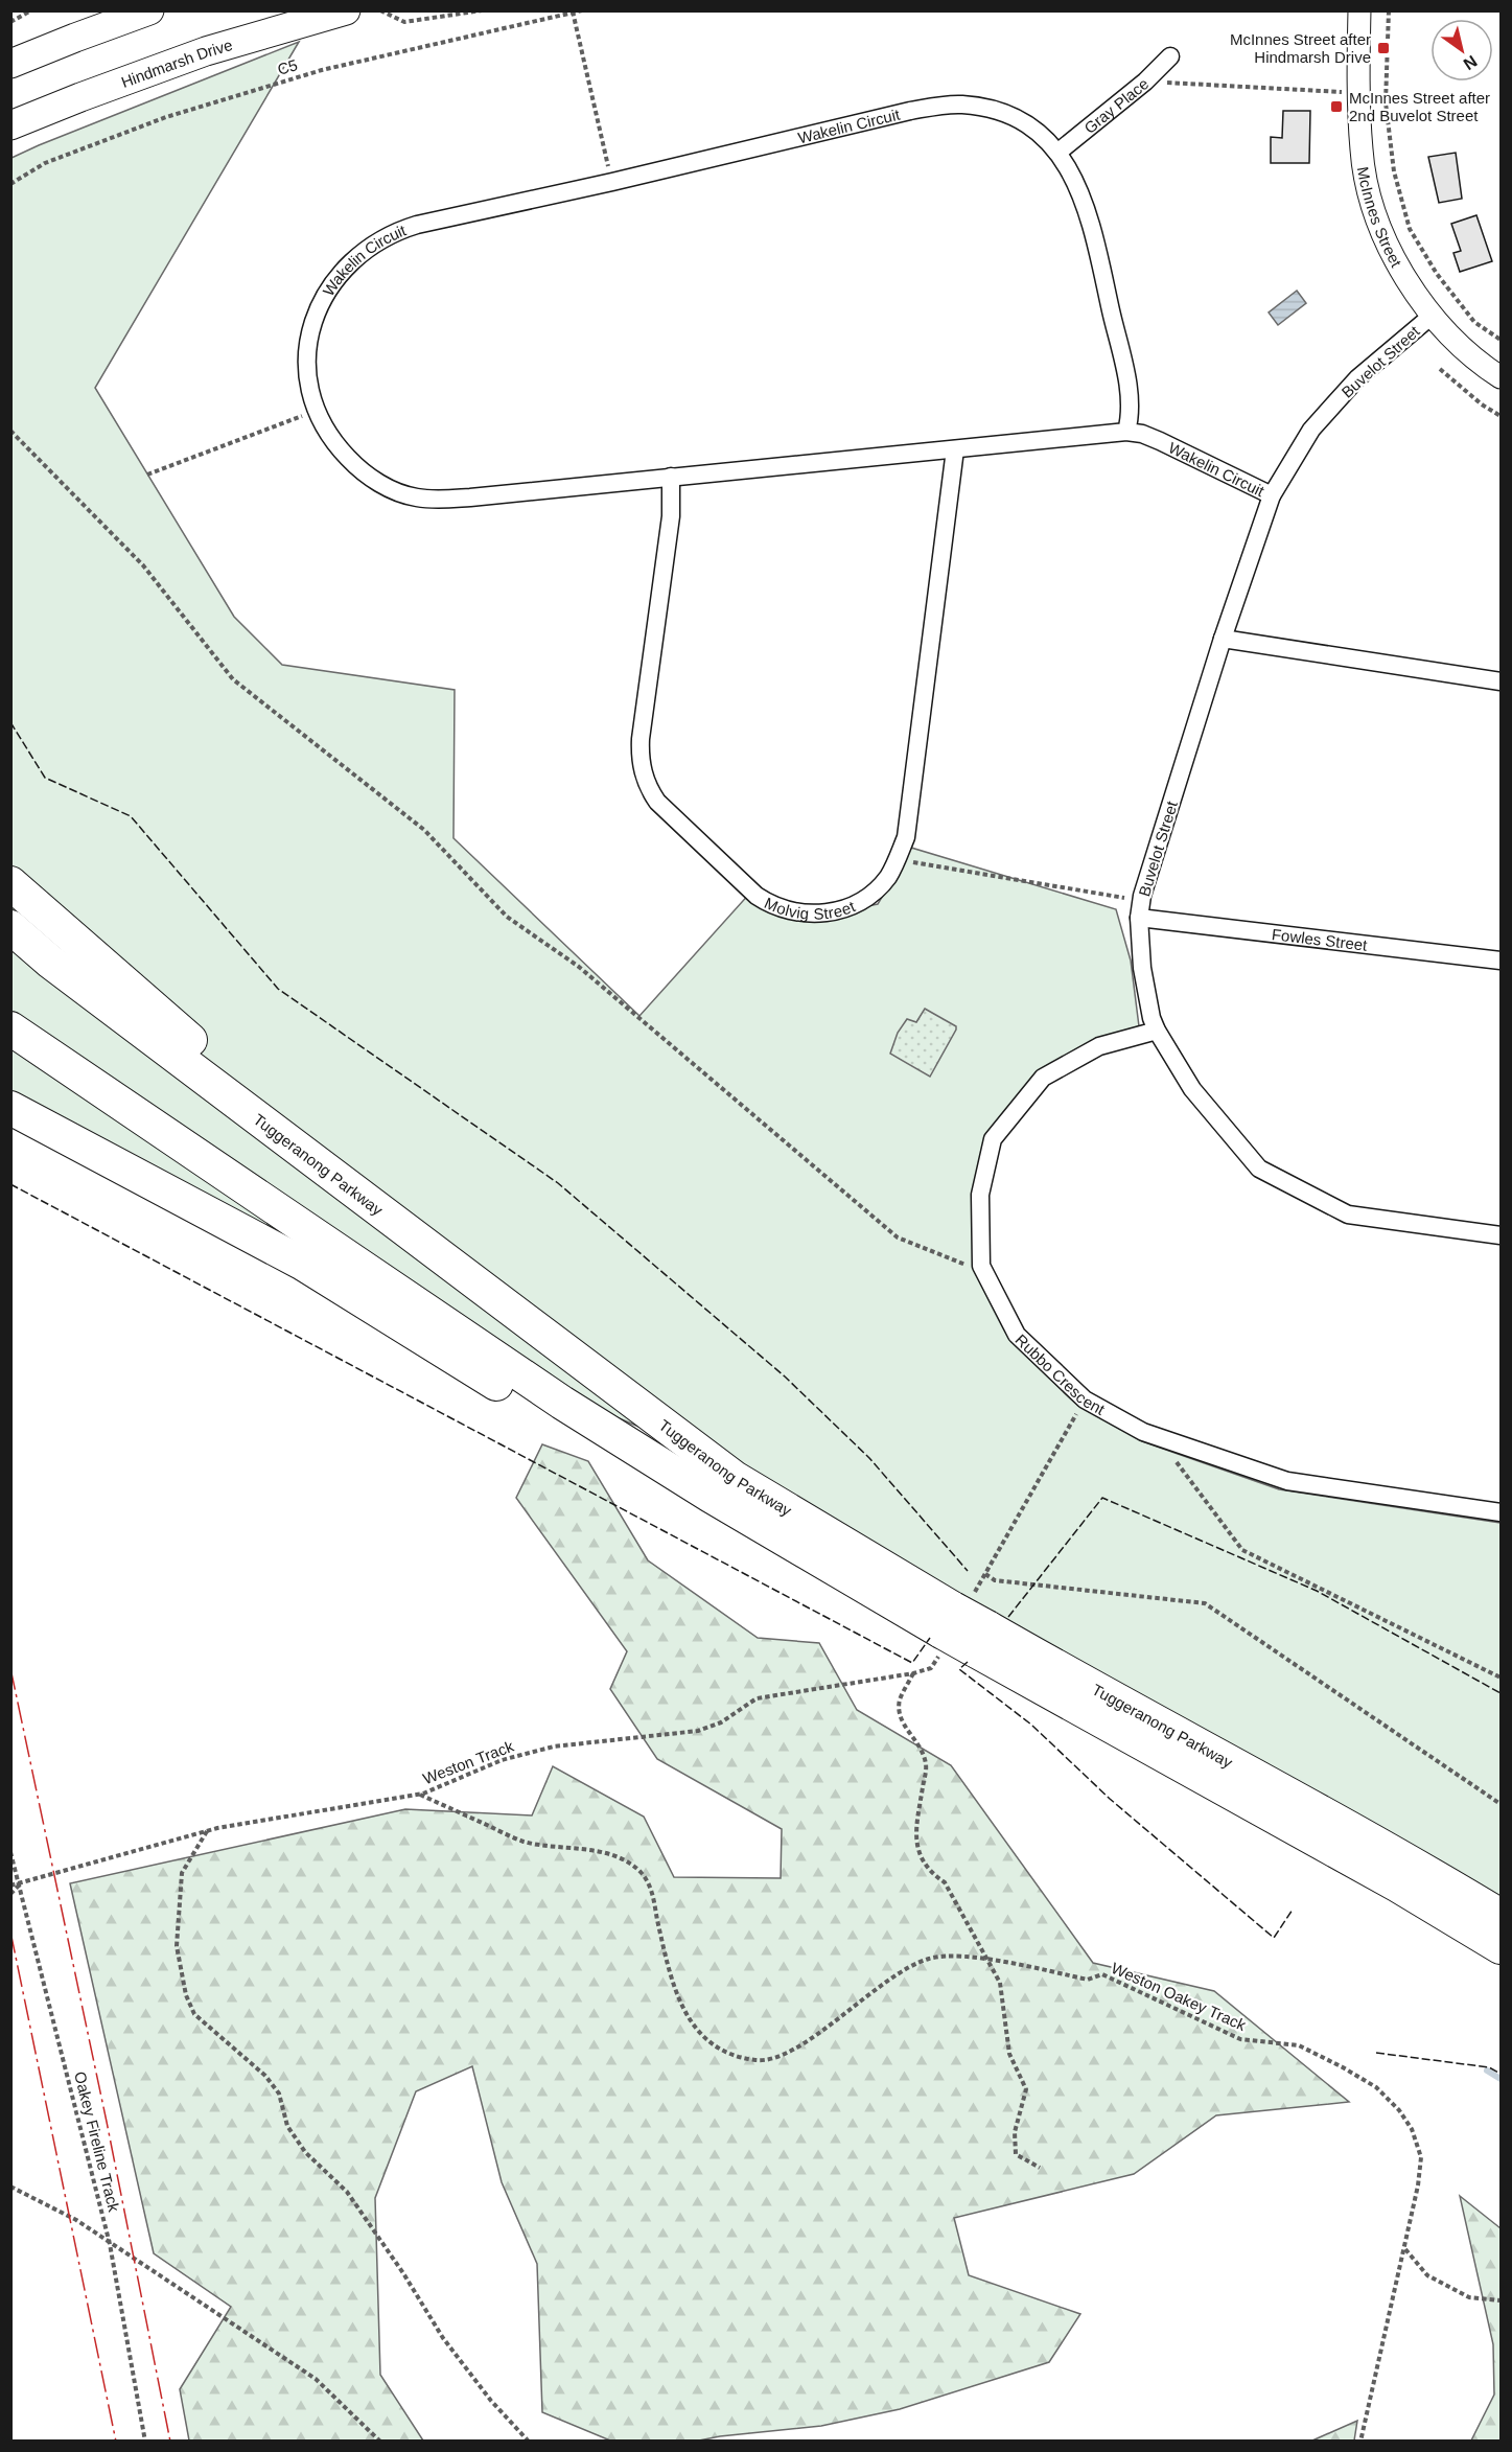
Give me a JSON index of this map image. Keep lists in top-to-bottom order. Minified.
{"streets":{"highway":["Tuggeranong Parkway"],"main road":["Hindmarsh Drive"],"street":["Gray Place","Wakelin Circuit","McInnes Street","Buvelot Street","Molvig Street","Fowles Street","Rubbo Crescent"],"path":["C5","Weston Track","Weston Oakey Track","Oakey Fireline Track"]},"crossings":[["Gray Place","Wakelin Circuit"],["Wakelin Circuit","Buvelot Street"],["Wakelin Circuit","Molvig Street"],["McInnes Street","Buvelot Street"],["Buvelot Street","Fowles Street"],["Buvelot Street","Rubbo Crescent"],["Tuggeranong Parkway","Weston Track"],["Weston Track","Weston Oakey Track"],["Weston Track","Oakey Fireline Track"]],"places":{"transit":["McInnes Street after Hindmarsh Drive","McInnes Street after 2nd Buvelot Street"]},"north":"bottom right"}
